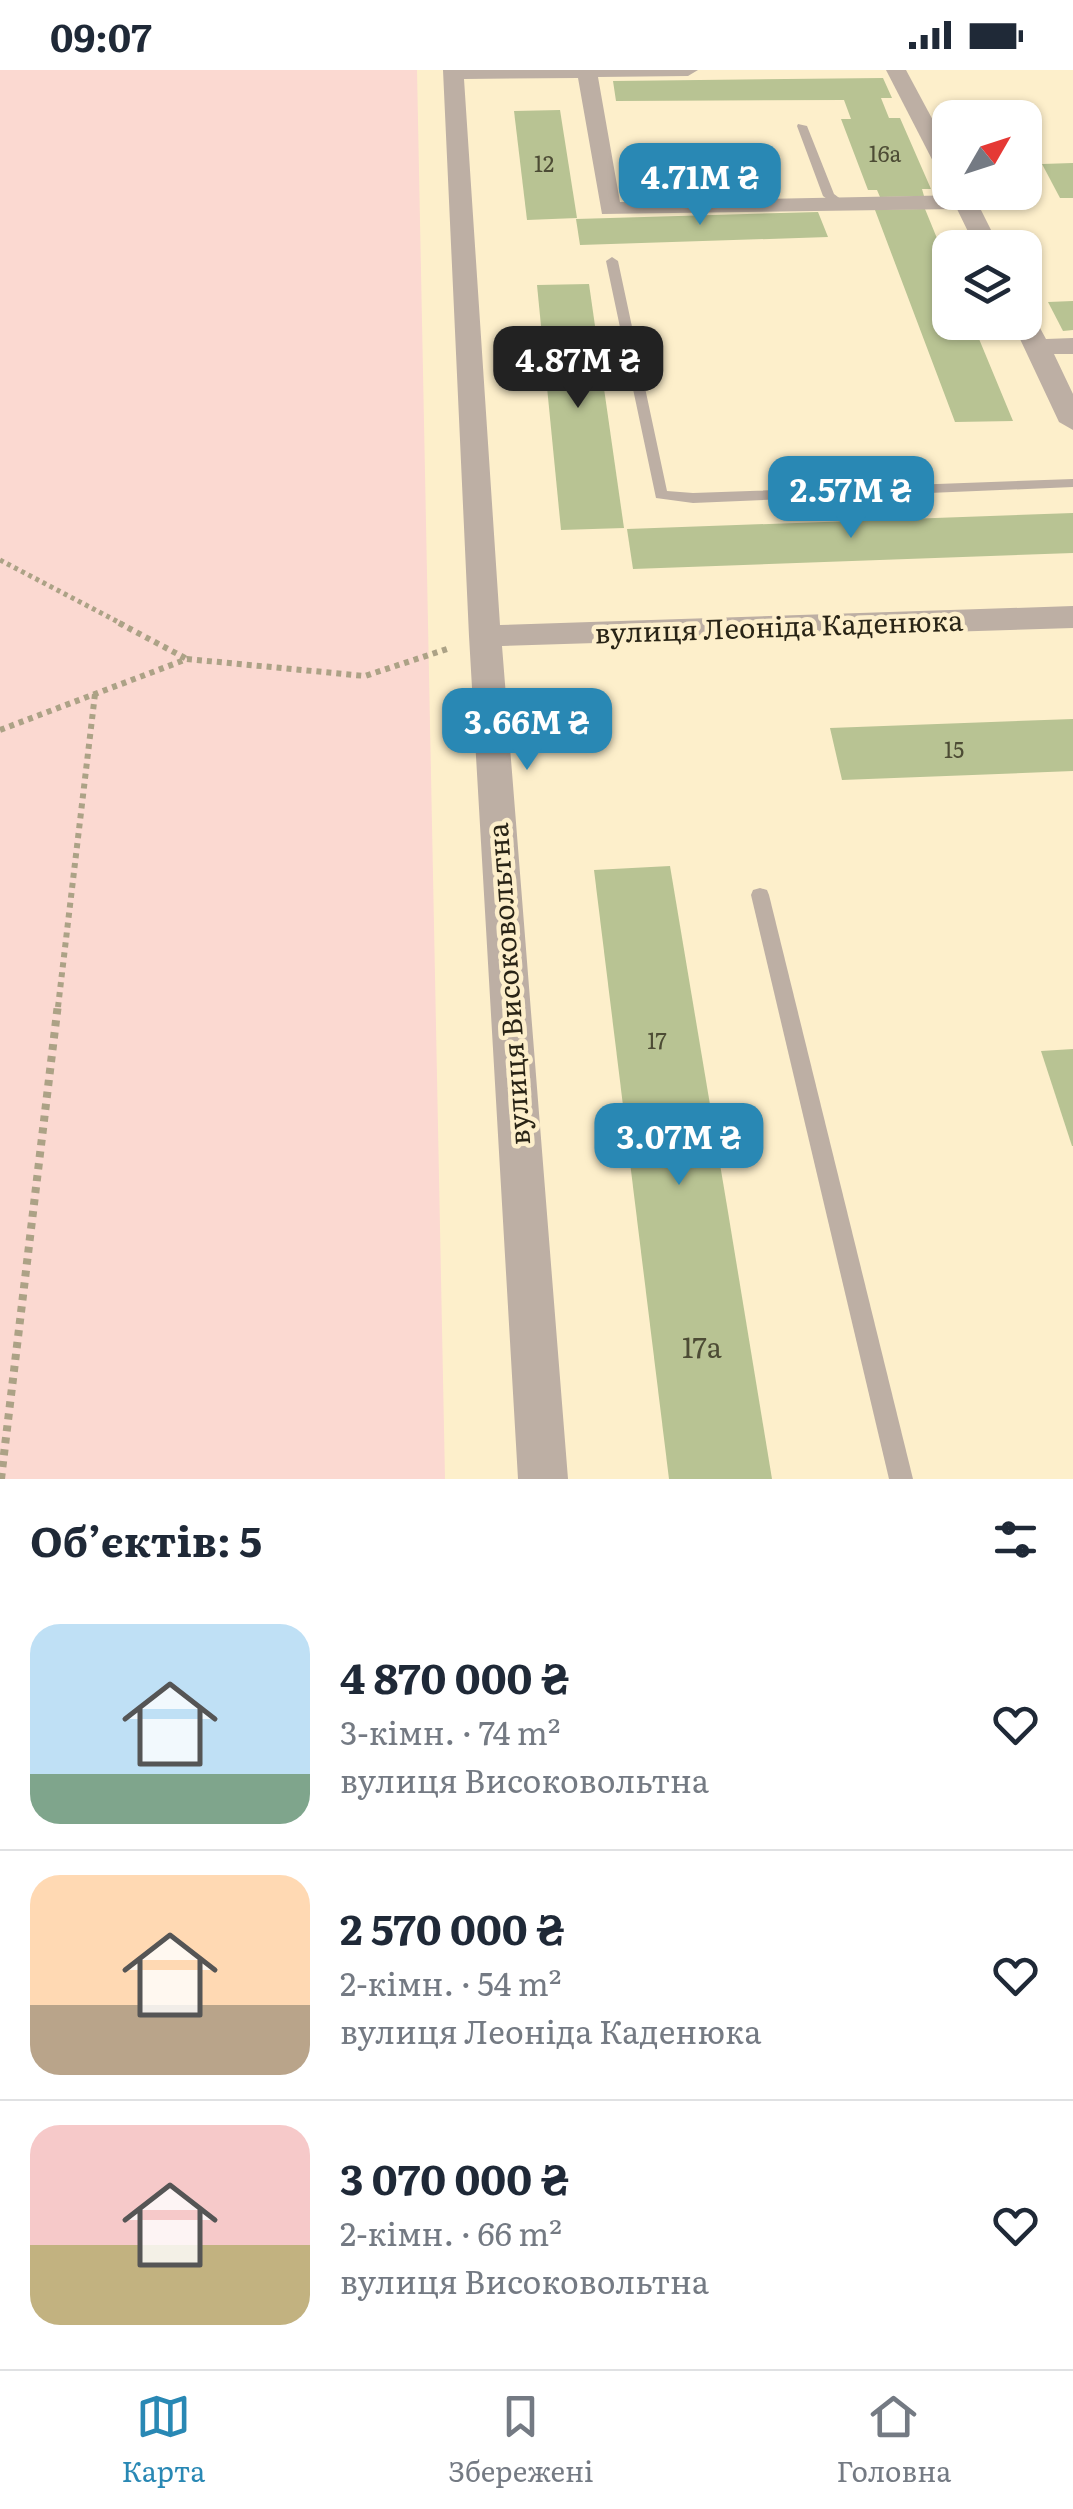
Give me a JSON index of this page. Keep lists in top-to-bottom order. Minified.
{"streets":{"street":["вулиця Леоніда Каденюка","вулиця Високовольтна"]},"crossings":[["вулиця Леоніда Каденюка","вулиця Високовольтна"]],"house_numbers":["16а","12","15","17","17а"],"north":"top right","page":{"status":"09:07","price":["4.71M ₴","4.87M ₴","2.57M ₴","3.66M ₴","3.07M ₴"],"heading":"Об’єктів: 5","list":[{"name":"4 870 000 ₴","note":"3-кімн. · 74 m² · вулиця Високовольтна"},{"name":"2 570 000 ₴","note":"2-кімн. · 54 m² · вулиця Леоніда Каденюка"},{"name":"3 070 000 ₴","note":"2-кімн. · 66 m² · вулиця Високовольтна"}],"tabs":["Карта","Збережені","Головна"]}}
